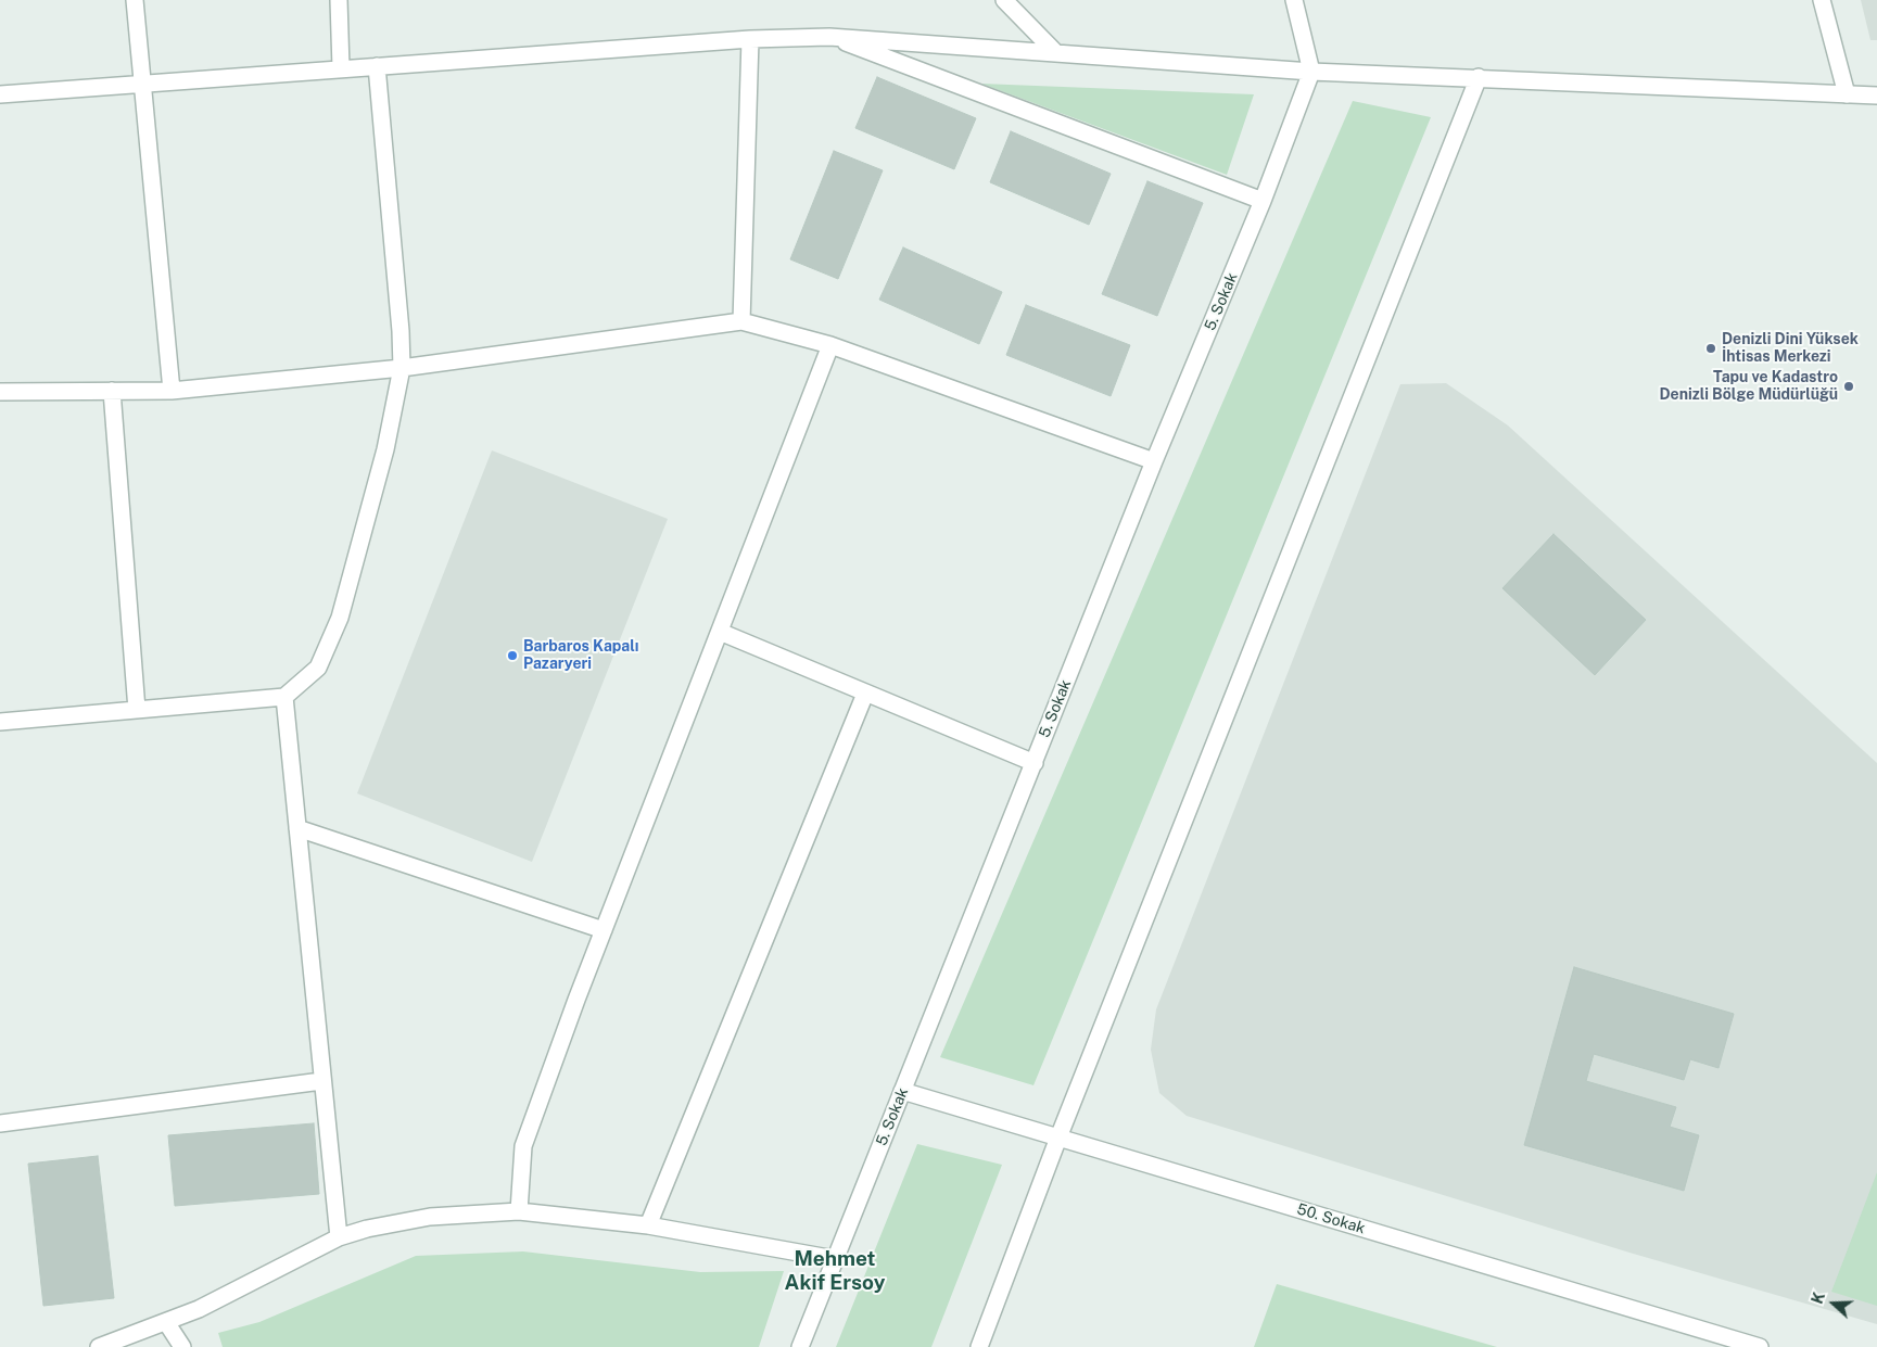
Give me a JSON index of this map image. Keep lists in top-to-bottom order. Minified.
{"streets":{"street":["5. Sokak","50. Sokak"]},"crossings":[["5. Sokak","50. Sokak"]],"districts":["Mehmet Akif Ersoy"],"places":["Denizli Dini Yüksek İhtisas Merkezi","Tapu ve Kadastro Denizli Bölge Müdürlüğü","Barbaros Kapalı Pazaryeri"],"north":"left"}
